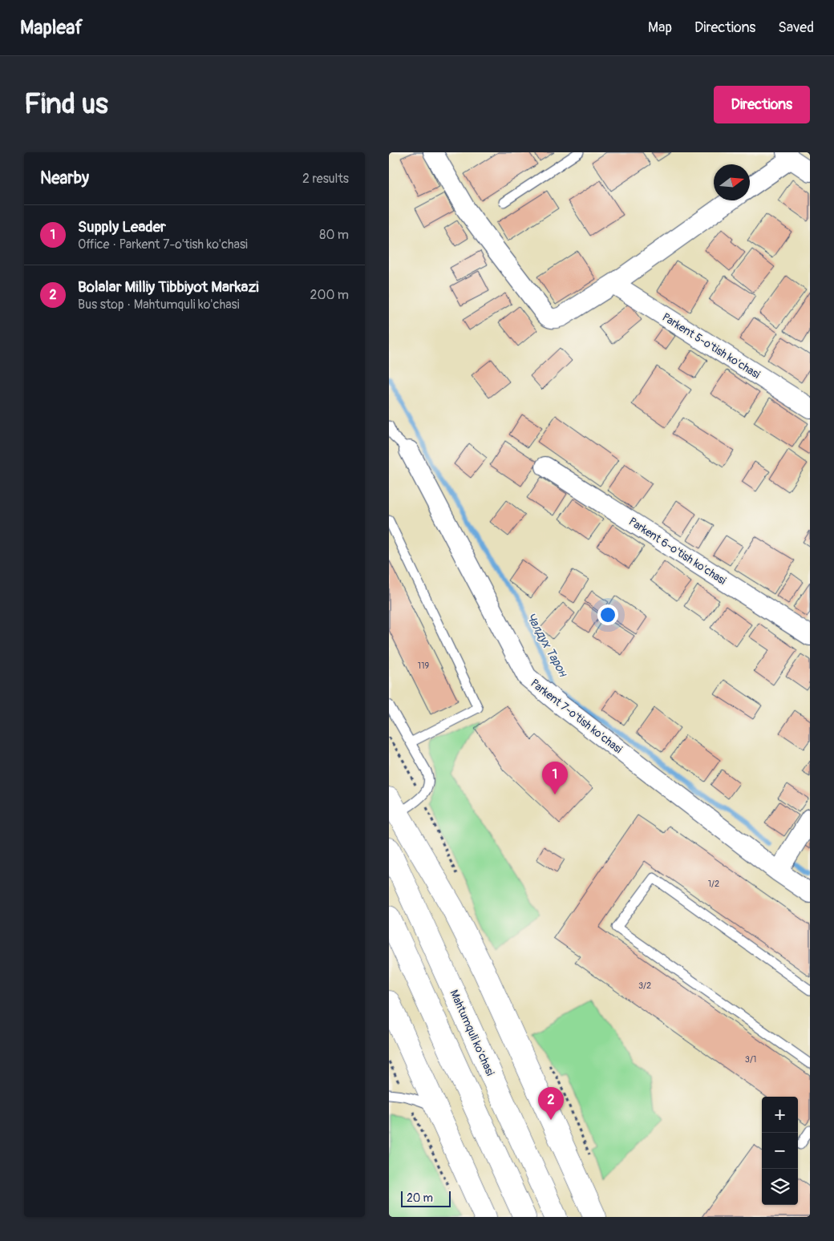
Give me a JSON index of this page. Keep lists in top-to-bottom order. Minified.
{"streets":{"highway":["Mahtumquli ko'chasi"],"street":["Parkent 5-o'tish ko'chasi","Parkent 6-o'tish ko'chasi","Parkent 7-o'tish ko'chasi"]},"water":["Чалдух Тарон"],"house_numbers":["119","1/2","3/2","3/1"],"scale_bar":"20 m","north":"right","page":{"header":"Mapleaf","nav":["Map","Directions","Saved"],"buttons":"Directions","title":"Find us","heading":["Nearby","2 results"],"list":[{"mark":"1","name":"Supply Leader","note":"Office · Parkent 7-o'tish ko'chasi","value":"80 m"},{"mark":"2","name":"Bolalar Milliy Tibbiyot Markazi","note":"Bus stop · Mahtumquli ko'chasi","value":"200 m"}],"pins":["1","2"],"map_buttons":["+","−"],"scale":"20 m"}}
